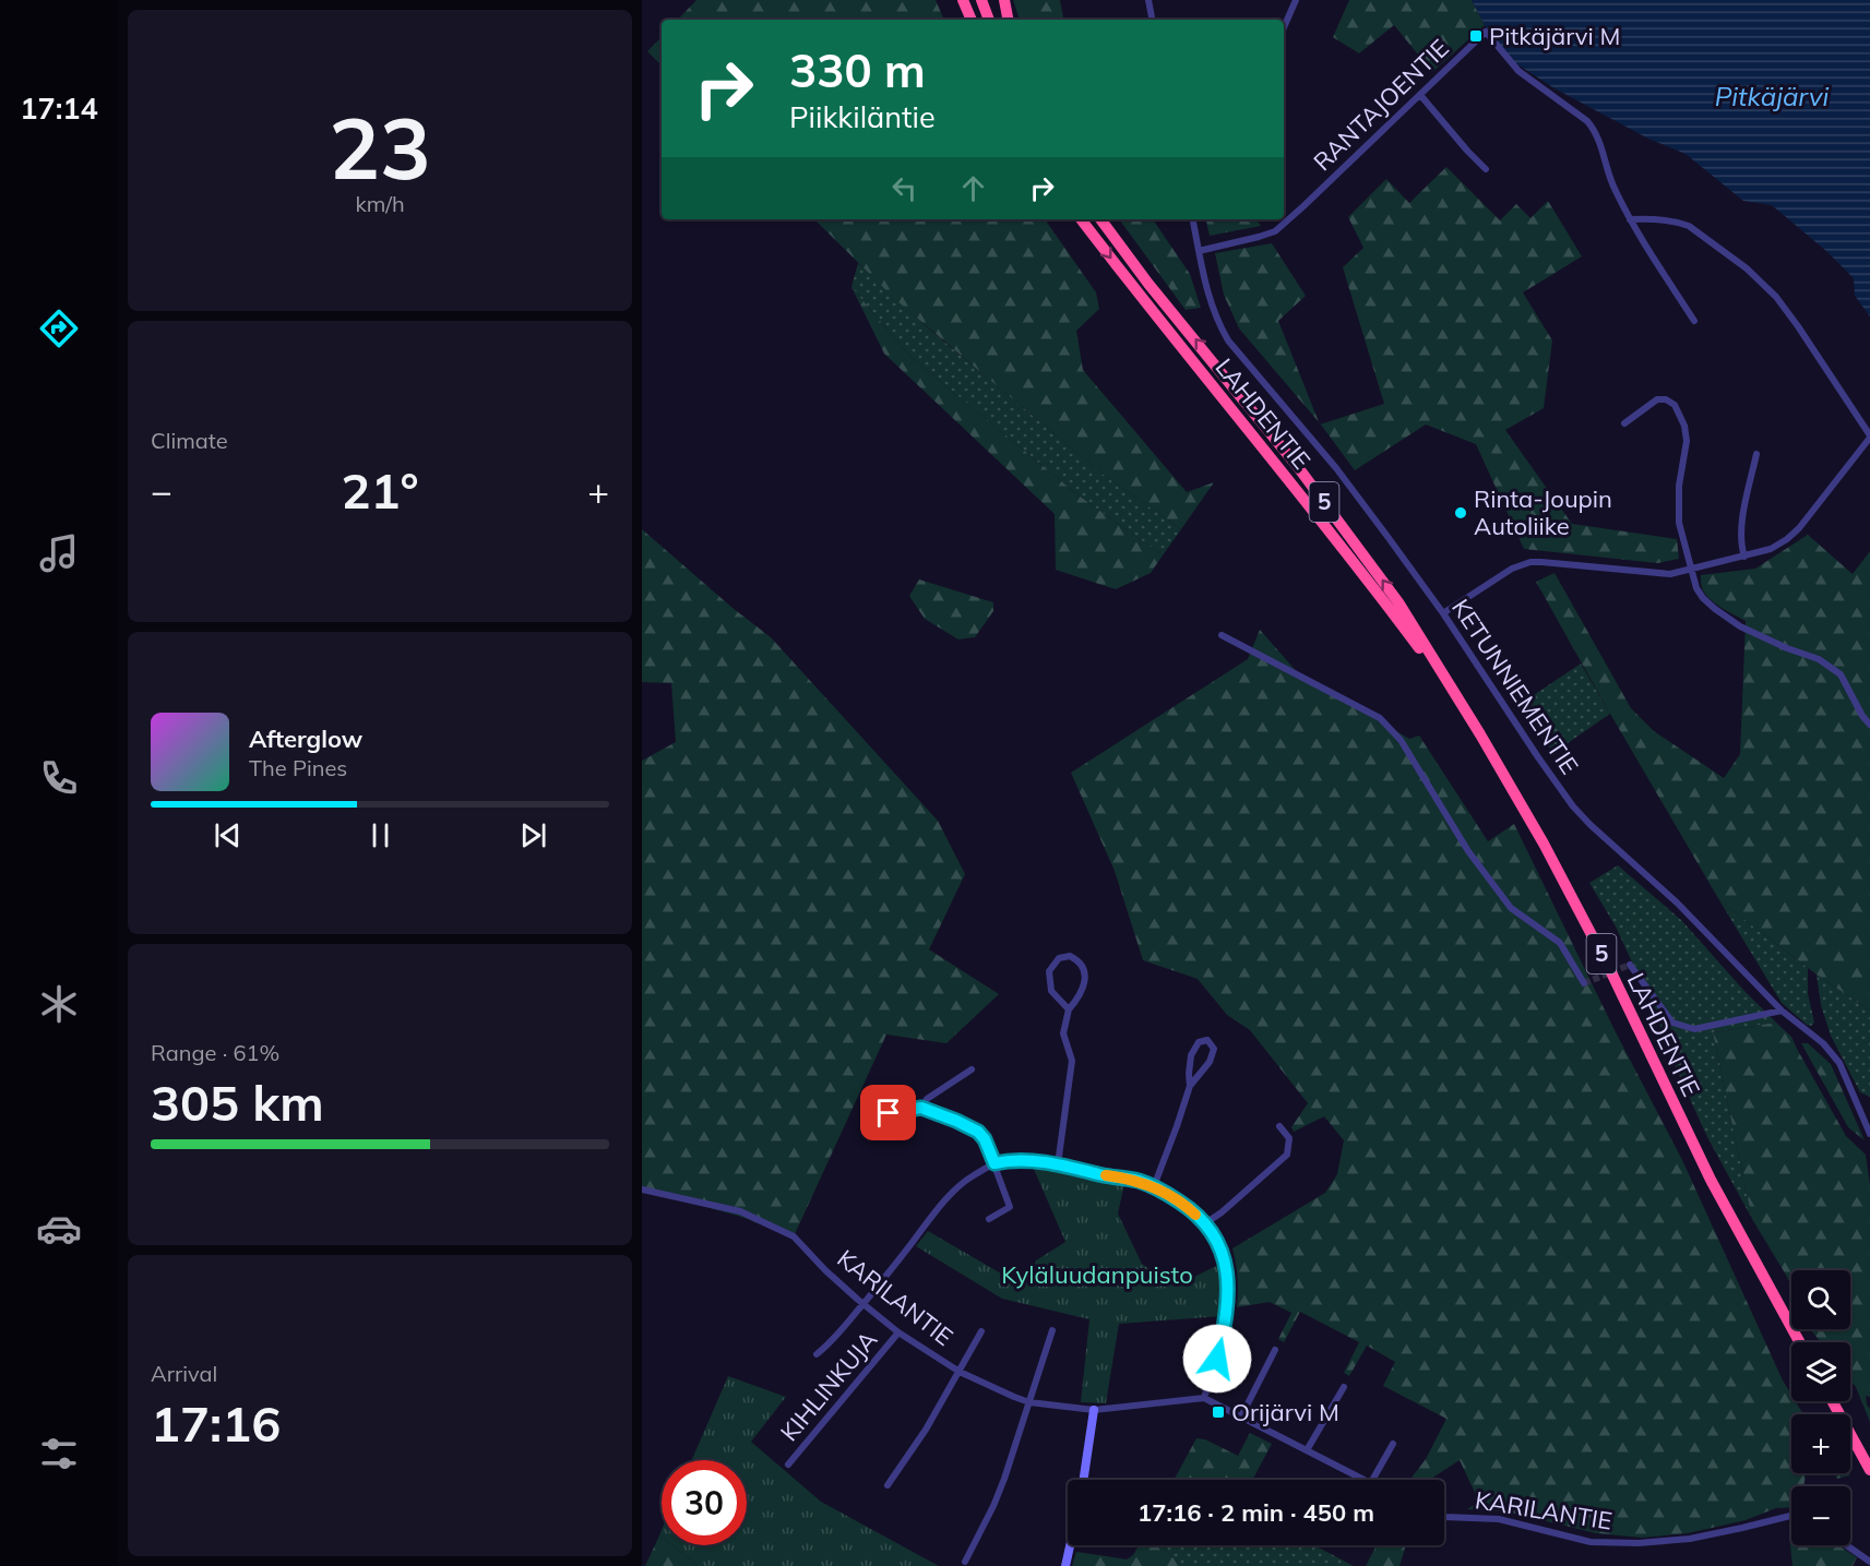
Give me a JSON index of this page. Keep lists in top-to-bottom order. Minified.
{"streets":{"highway":["LAHDENTIE","5"],"street":["RANTAJOENTIE","KETUNNIEMENTIE","KARILANTIE","KIHLINKUJA"]},"crossings":[["RANTAJOENTIE","KETUNNIEMENTIE"],["KARILANTIE","KIHLINKUJA"]],"water":["Pitkäjärvi"],"parks":["Kyläluudanpuisto"],"places":{"transit":["Pitkäjärvi M","Orijärvi M"],"other":["Rinta-Joupin Autoliike"]},"page":{"tabs":"17:14","tile":[["23","km/h"],"Climate",["Range · 61%","305 km"],["Arrival","17:16"]],"turn":["330 m","Piikkiläntie"],"heat":["−","21°","+"],"song":["Afterglow","The Pines"],"map_buttons":["+","−"],"limit":"30","trip":"17:16 · 2 min · 450 m"}}
